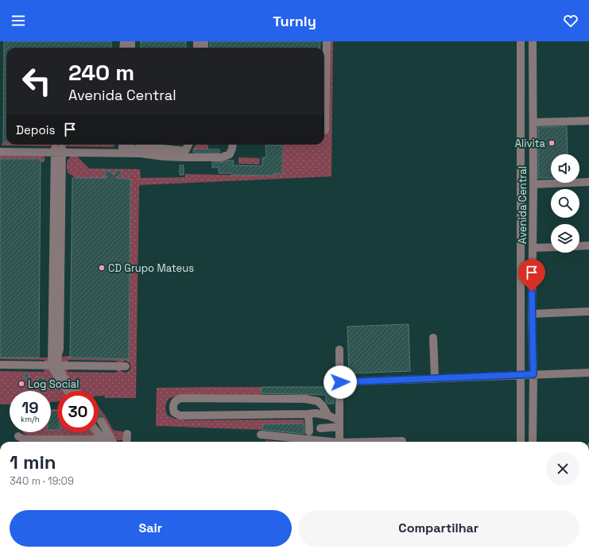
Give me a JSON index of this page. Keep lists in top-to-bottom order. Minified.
{"streets":{"street":["Avenida Central"]},"places":["Alivita","CD Grupo Mateus","Log Social"],"page":{"header":"Turnly","turn":["240 m","Avenida Central"],"then":"Depois","speed":"19 km/h","limit":"30","heading":["1 min","340 m · 19:09"],"buttons":["Sair","Compartilhar"]}}
